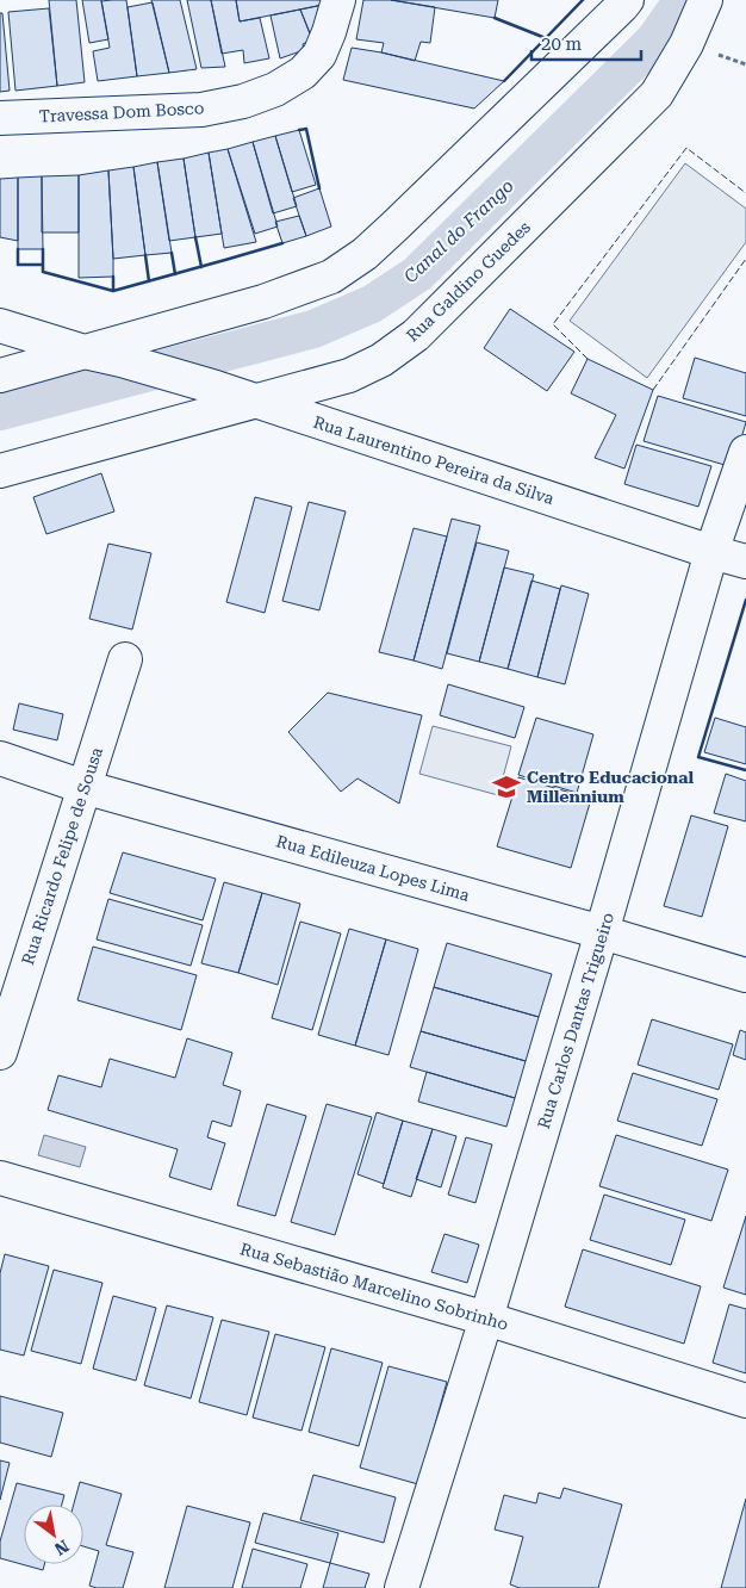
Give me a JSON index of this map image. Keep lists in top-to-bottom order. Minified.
{"streets":{"street":["Travessa Dom Bosco","Rua Galdino Guedes","Rua Laurentino Pereira da Silva","Rua Ricardo Felipe de Sousa","Rua Edileuza Lopes Lima","Rua Carlos Dantas Trigueiro","Rua Sebastião Marcelino Sobrinho"]},"crossings":[["Rua Galdino Guedes","Rua Laurentino Pereira da Silva"],["Rua Laurentino Pereira da Silva","Rua Carlos Dantas Trigueiro"],["Rua Ricardo Felipe de Sousa","Rua Edileuza Lopes Lima"],["Rua Edileuza Lopes Lima","Rua Carlos Dantas Trigueiro"],["Rua Carlos Dantas Trigueiro","Rua Sebastião Marcelino Sobrinho"]],"water":["Canal do Frango"],"places":{"school or university":["Centro Educacional Millennium"]},"scale_bar":"20 m","north":"bottom right"}
